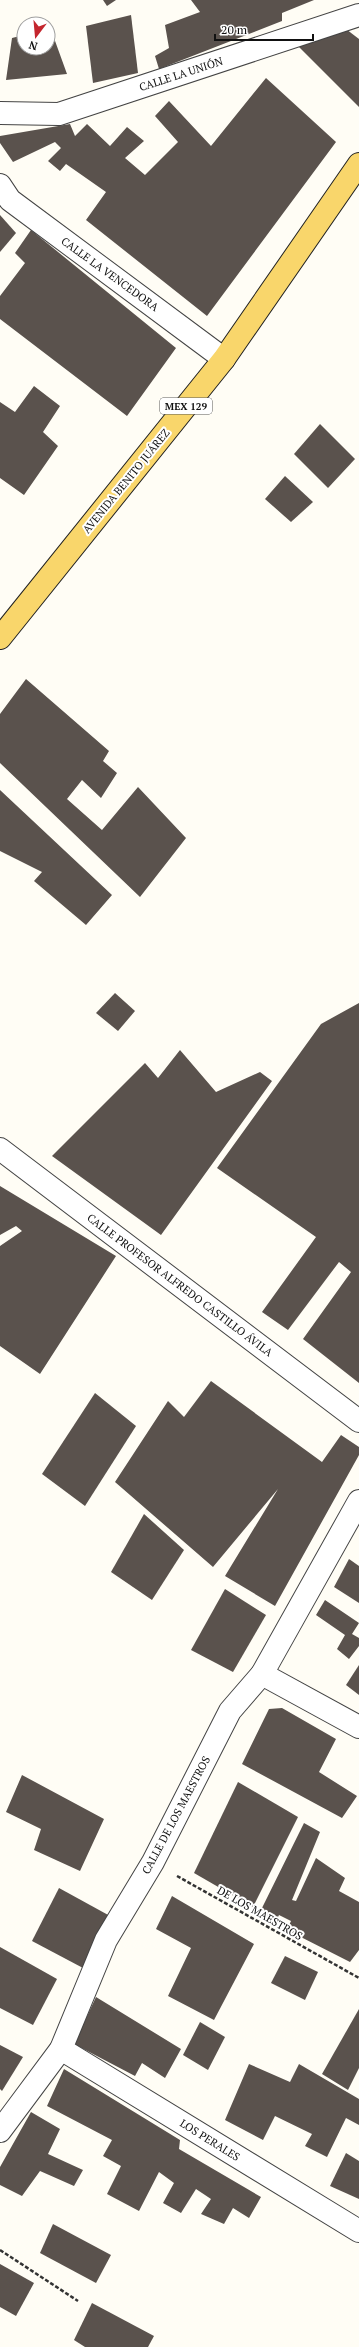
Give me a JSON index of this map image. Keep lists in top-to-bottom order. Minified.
{"streets":{"main road":["MEX 129","AVENIDA BENITO JUÁREZ"],"street":["CALLE LA UNIÓN","CALLE LA VENCEDORA","CALLE PROFESOR ALFREDO CASTILLO ÁVILA","CALLE DE LOS MAESTROS","LOS PERALES"],"path":["DE LOS MAESTROS"]},"crossings":[["CALLE LA VENCEDORA","AVENIDA BENITO JUÁREZ"],["CALLE DE LOS MAESTROS","DE LOS MAESTROS"],["CALLE DE LOS MAESTROS","LOS PERALES"]],"scale_bar":"20 m","north":"bottom"}
